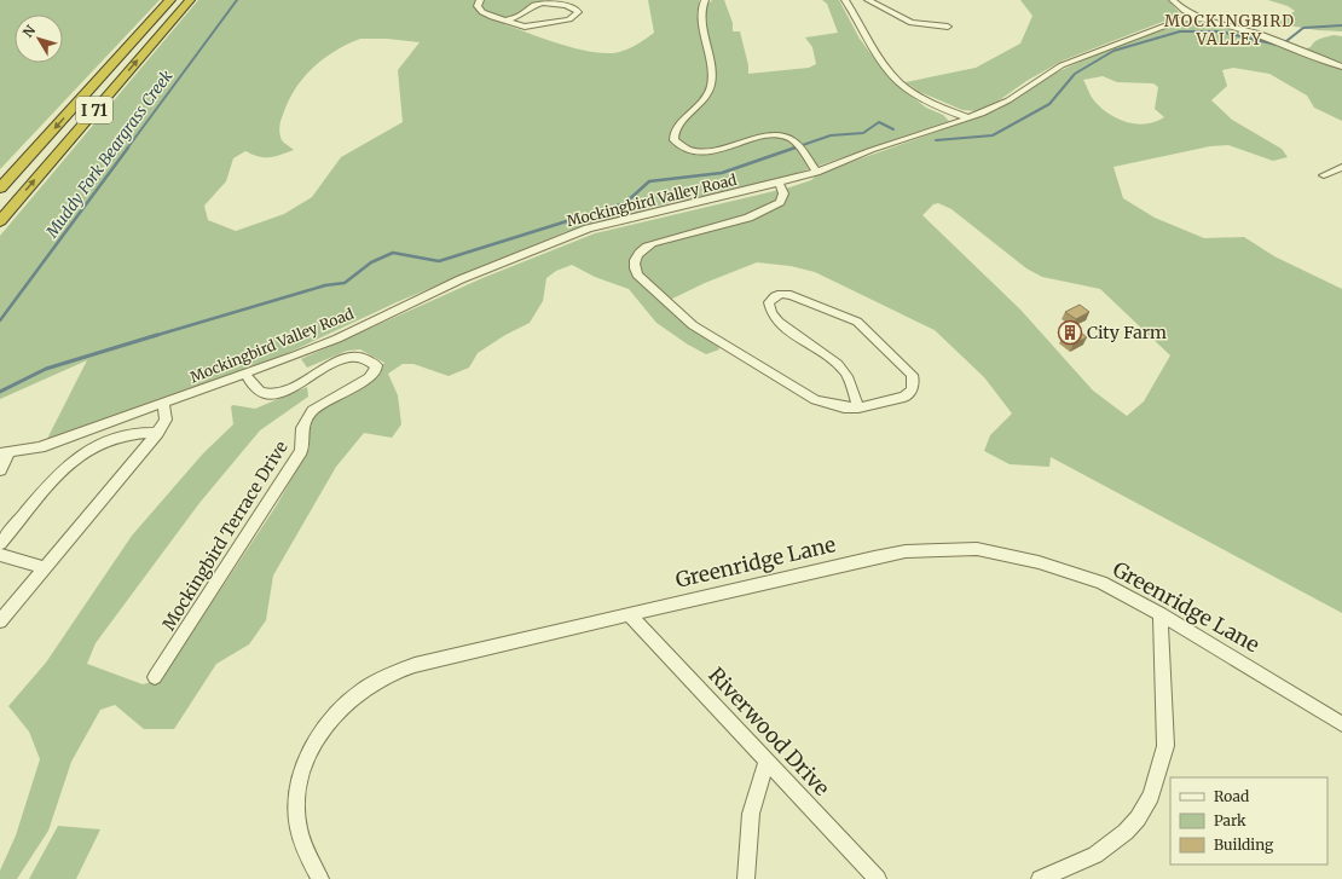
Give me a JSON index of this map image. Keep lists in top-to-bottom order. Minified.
{"streets":{"highway":["I 71"],"street":["Mockingbird Valley Road","Mockingbird Terrace Drive","Greenridge Lane","Riverwood Drive"]},"crossings":[["Mockingbird Valley Road","Mockingbird Terrace Drive"],["Greenridge Lane","Riverwood Drive"]],"districts":["MOCKINGBIRD VALLEY"],"water":["Muddy Fork Beargrass Creek"],"places":{"building":["City Farm"]},"legend":["Road","Park","Building"],"north":"top left"}
